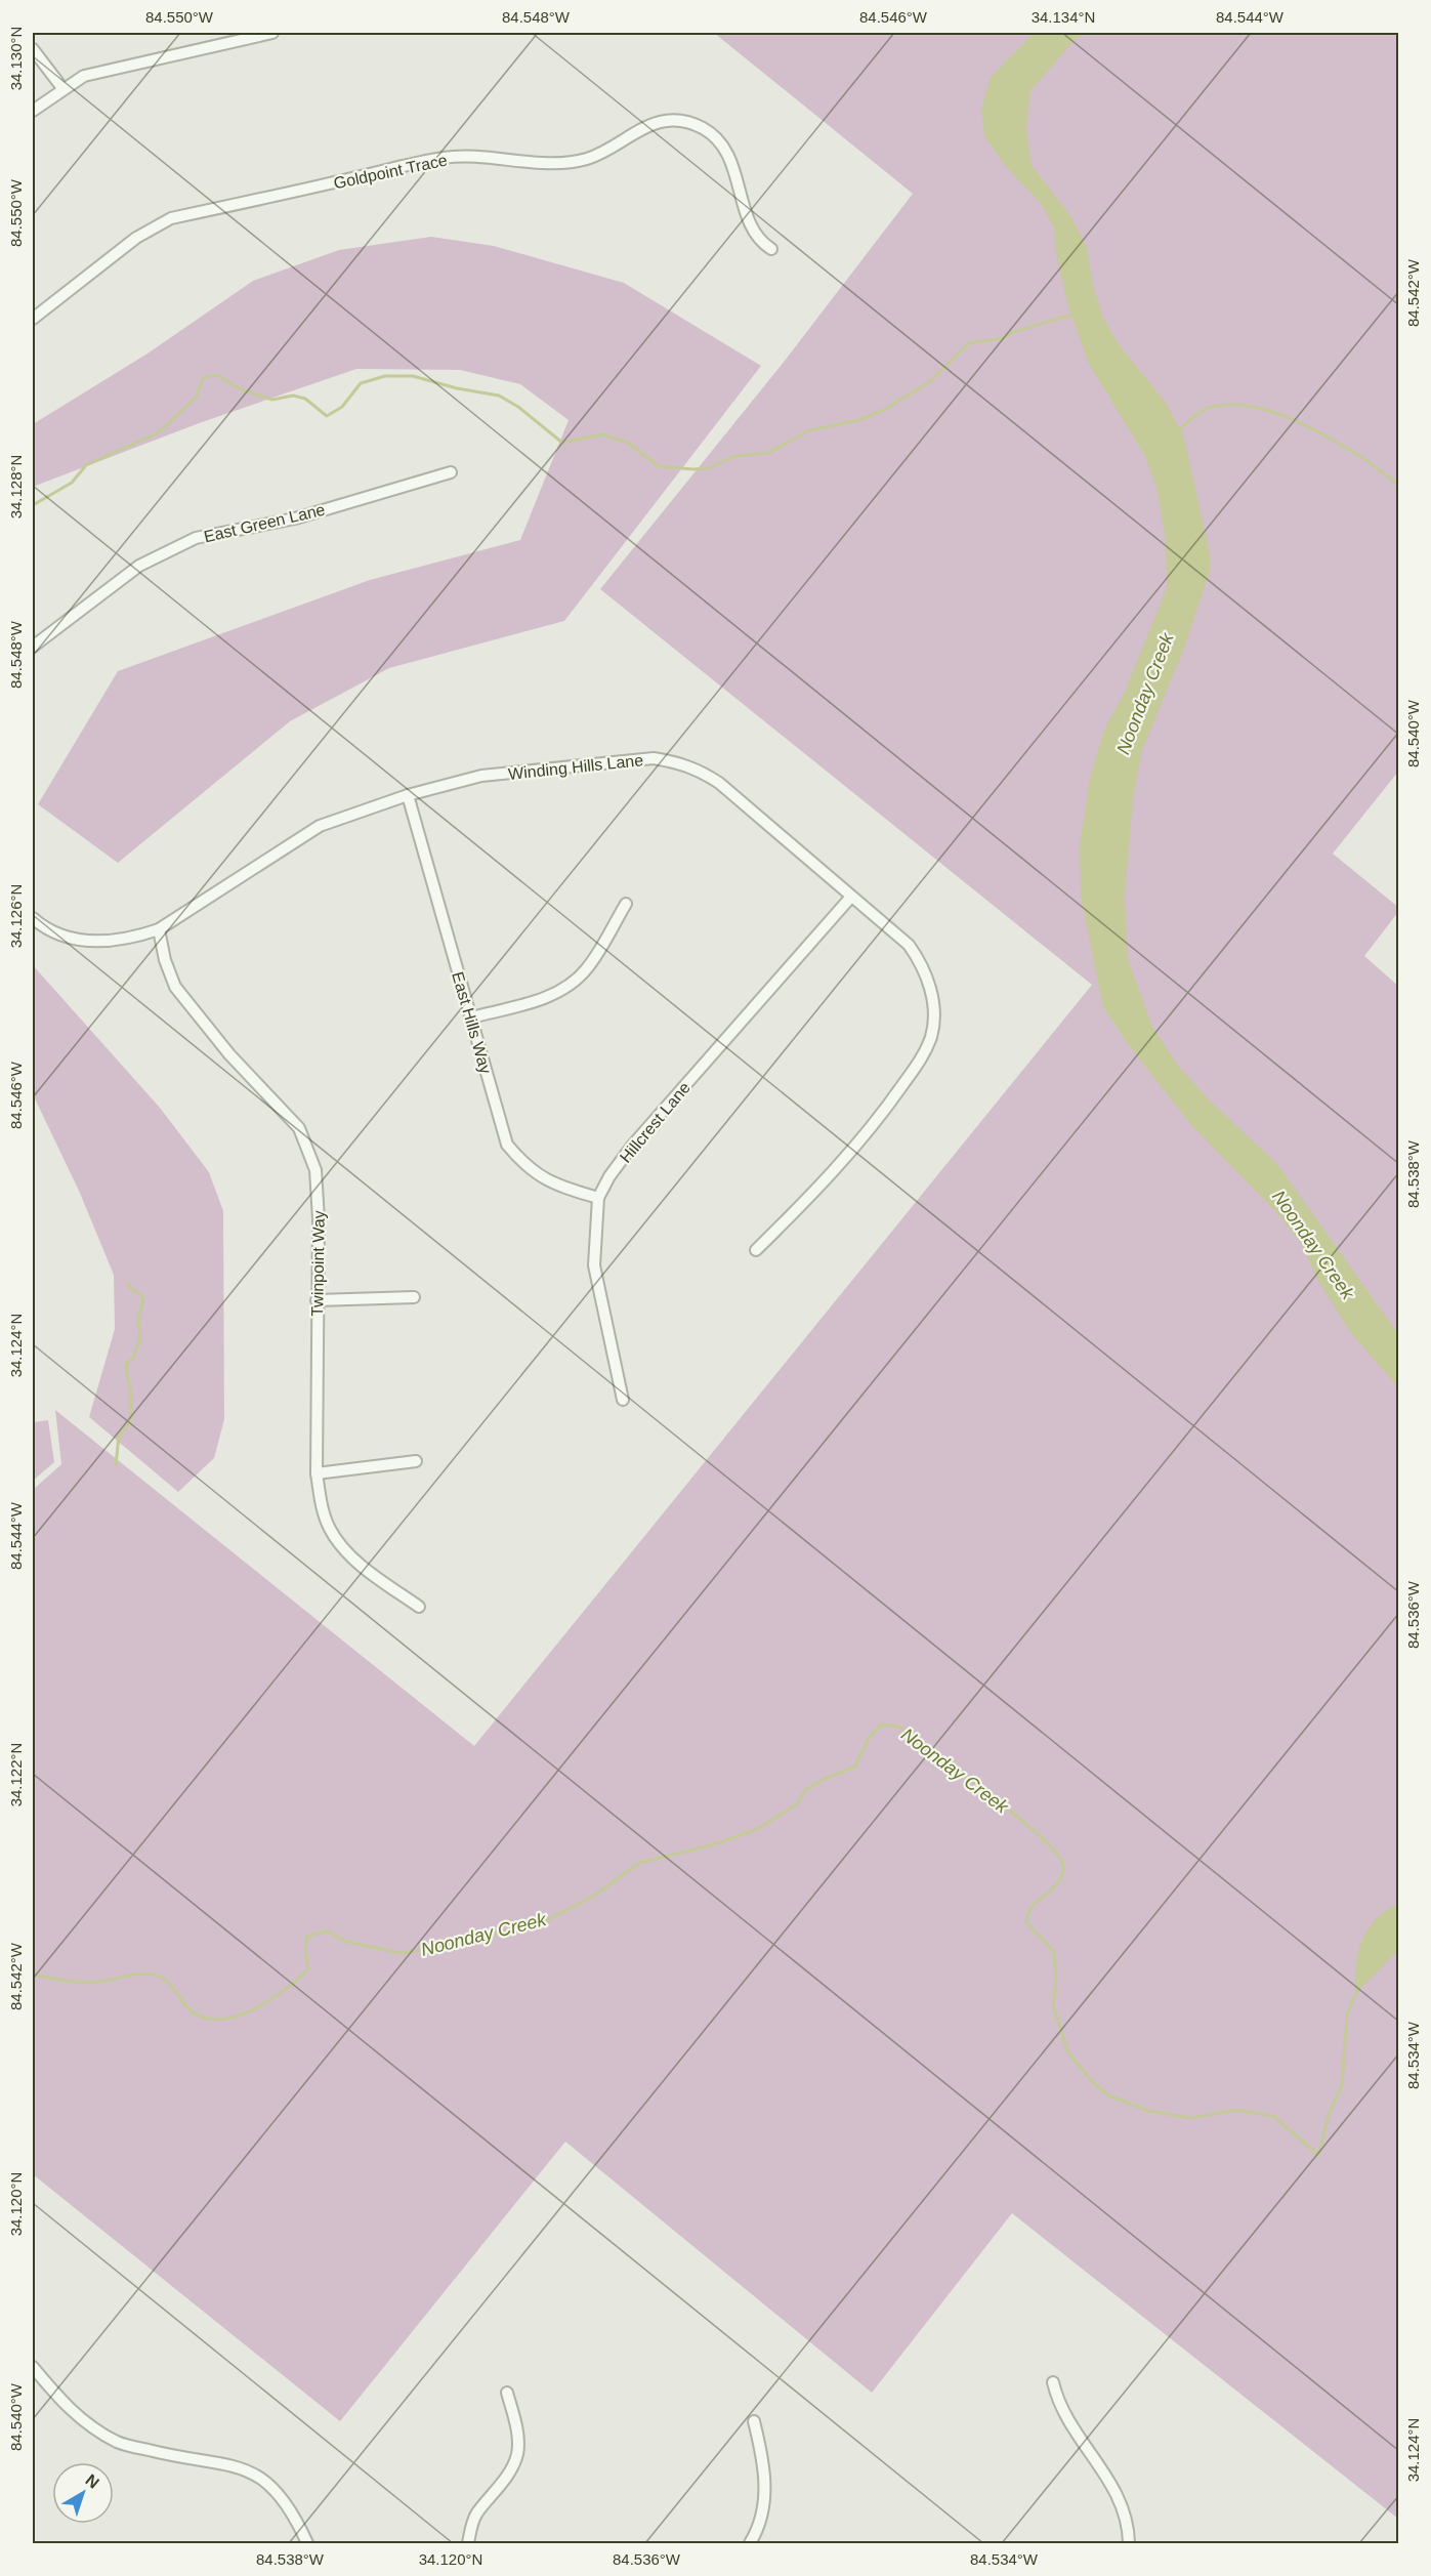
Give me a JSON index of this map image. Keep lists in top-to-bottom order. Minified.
{"streets":{"street":["Goldpoint Trace","East Green Lane","Winding Hills Lane","East Hills Way","Hillcrest Lane","Twinpoint Way"]},"crossings":[["Winding Hills Lane","East Hills Way"],["Winding Hills Lane","Hillcrest Lane"],["Winding Hills Lane","Twinpoint Way"],["East Hills Way","Hillcrest Lane"]],"water":["Noonday Creek"],"north":"top right","coordinates":["84.550°W","84.548°W","84.546°W","34.134°N","84.544°W","34.130°N","84.542°W","34.128°N","84.540°W","34.126°N","84.538°W","34.124°N","84.536°W","34.122°N","84.534°W","34.120°N"]}
